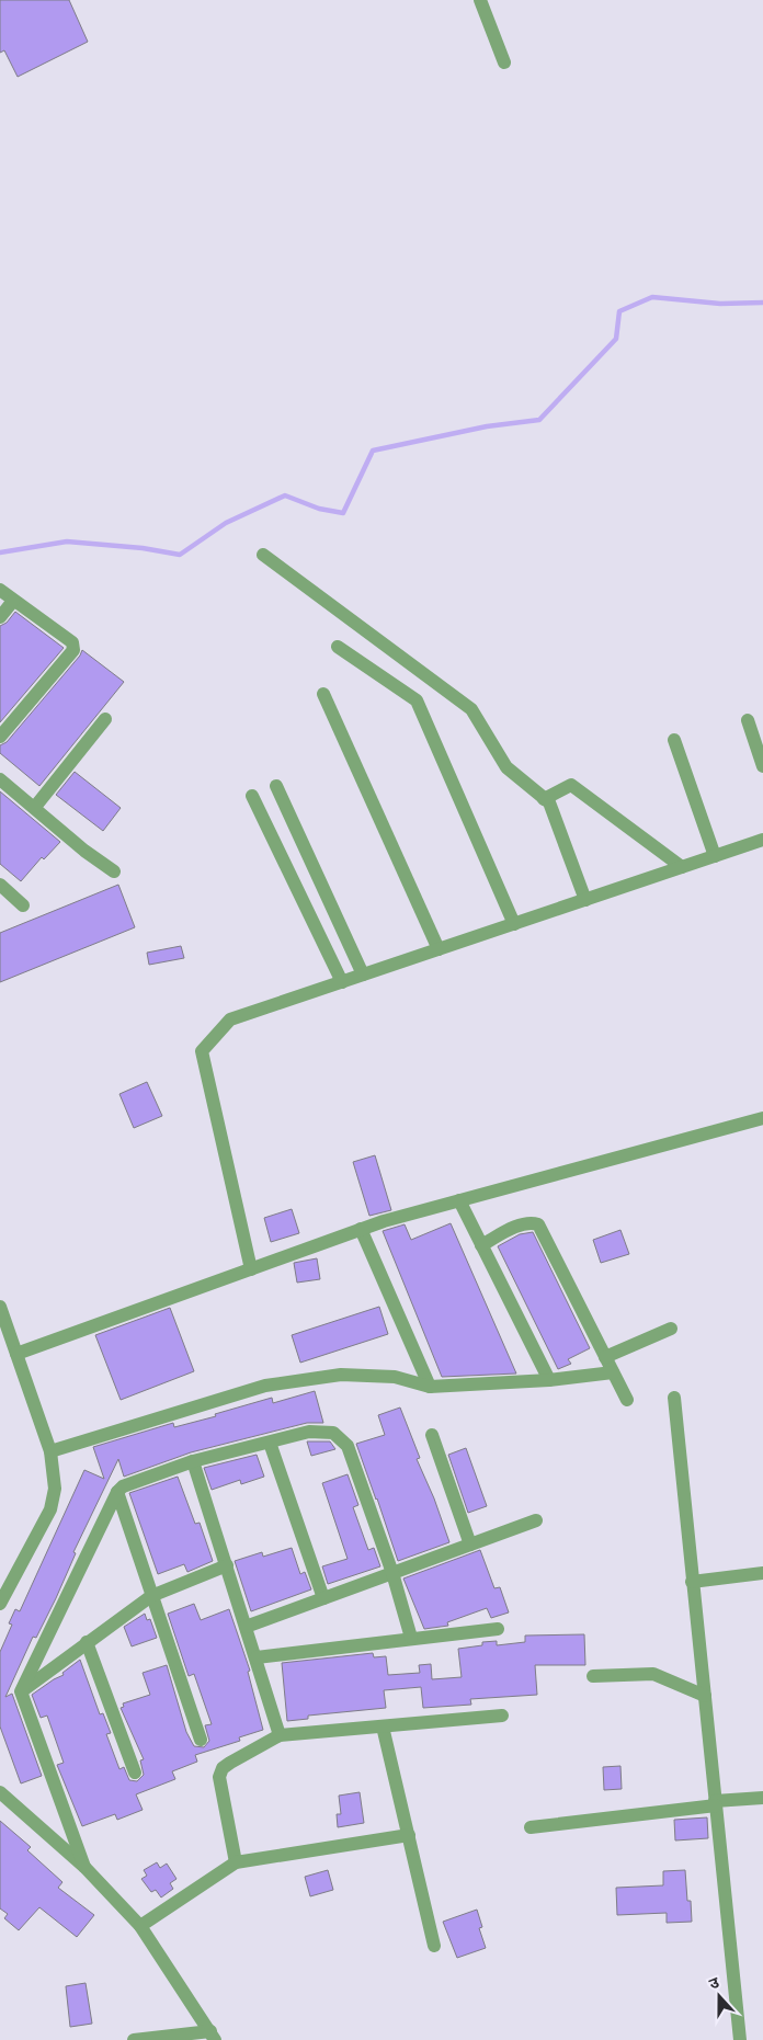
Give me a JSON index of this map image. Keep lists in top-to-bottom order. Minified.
{"north":"top"}
